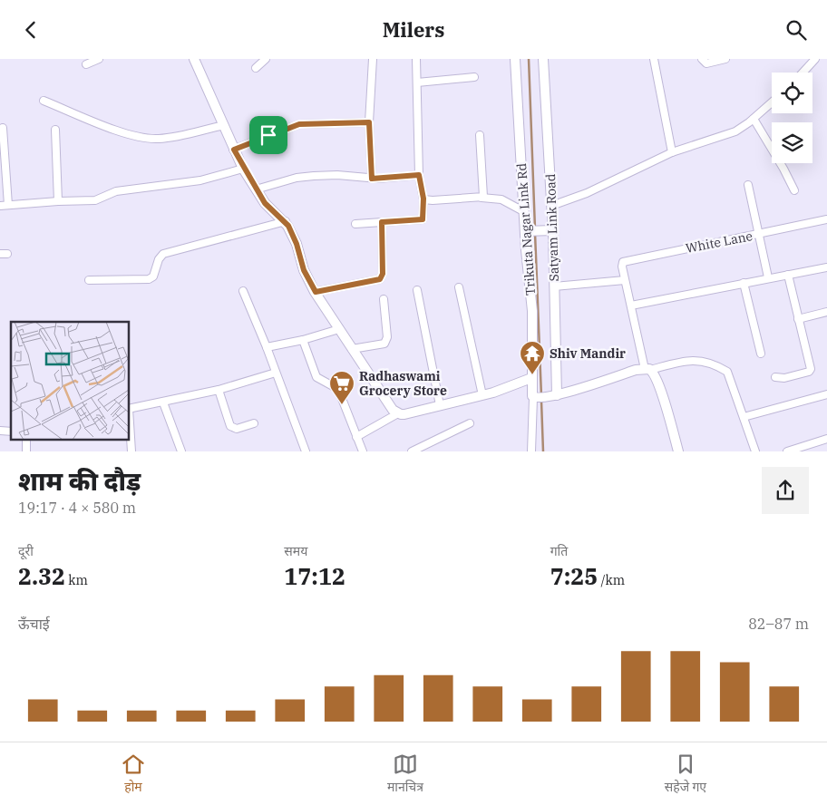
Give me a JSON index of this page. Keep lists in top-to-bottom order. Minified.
{"streets":{"main road":["Satyam Link Road","Trikuta Nagar Link Rd"],"street":["White Lane"]},"places":{"temple":["Shiv Mandir"],"supermarket":["Radhaswami Grocery Store"]},"page":{"header":"Milers","heading":["शाम की दौड़","19:17 · 4 × 580 m"],"stats":[["दूरी","2.32 km"],["समय","17:12"],["गति","7:25 /km"]],"chart":["ऊँचाई","82–87 m"],"tabs":["होम","मानचित्र","सहेजे गए"]}}
